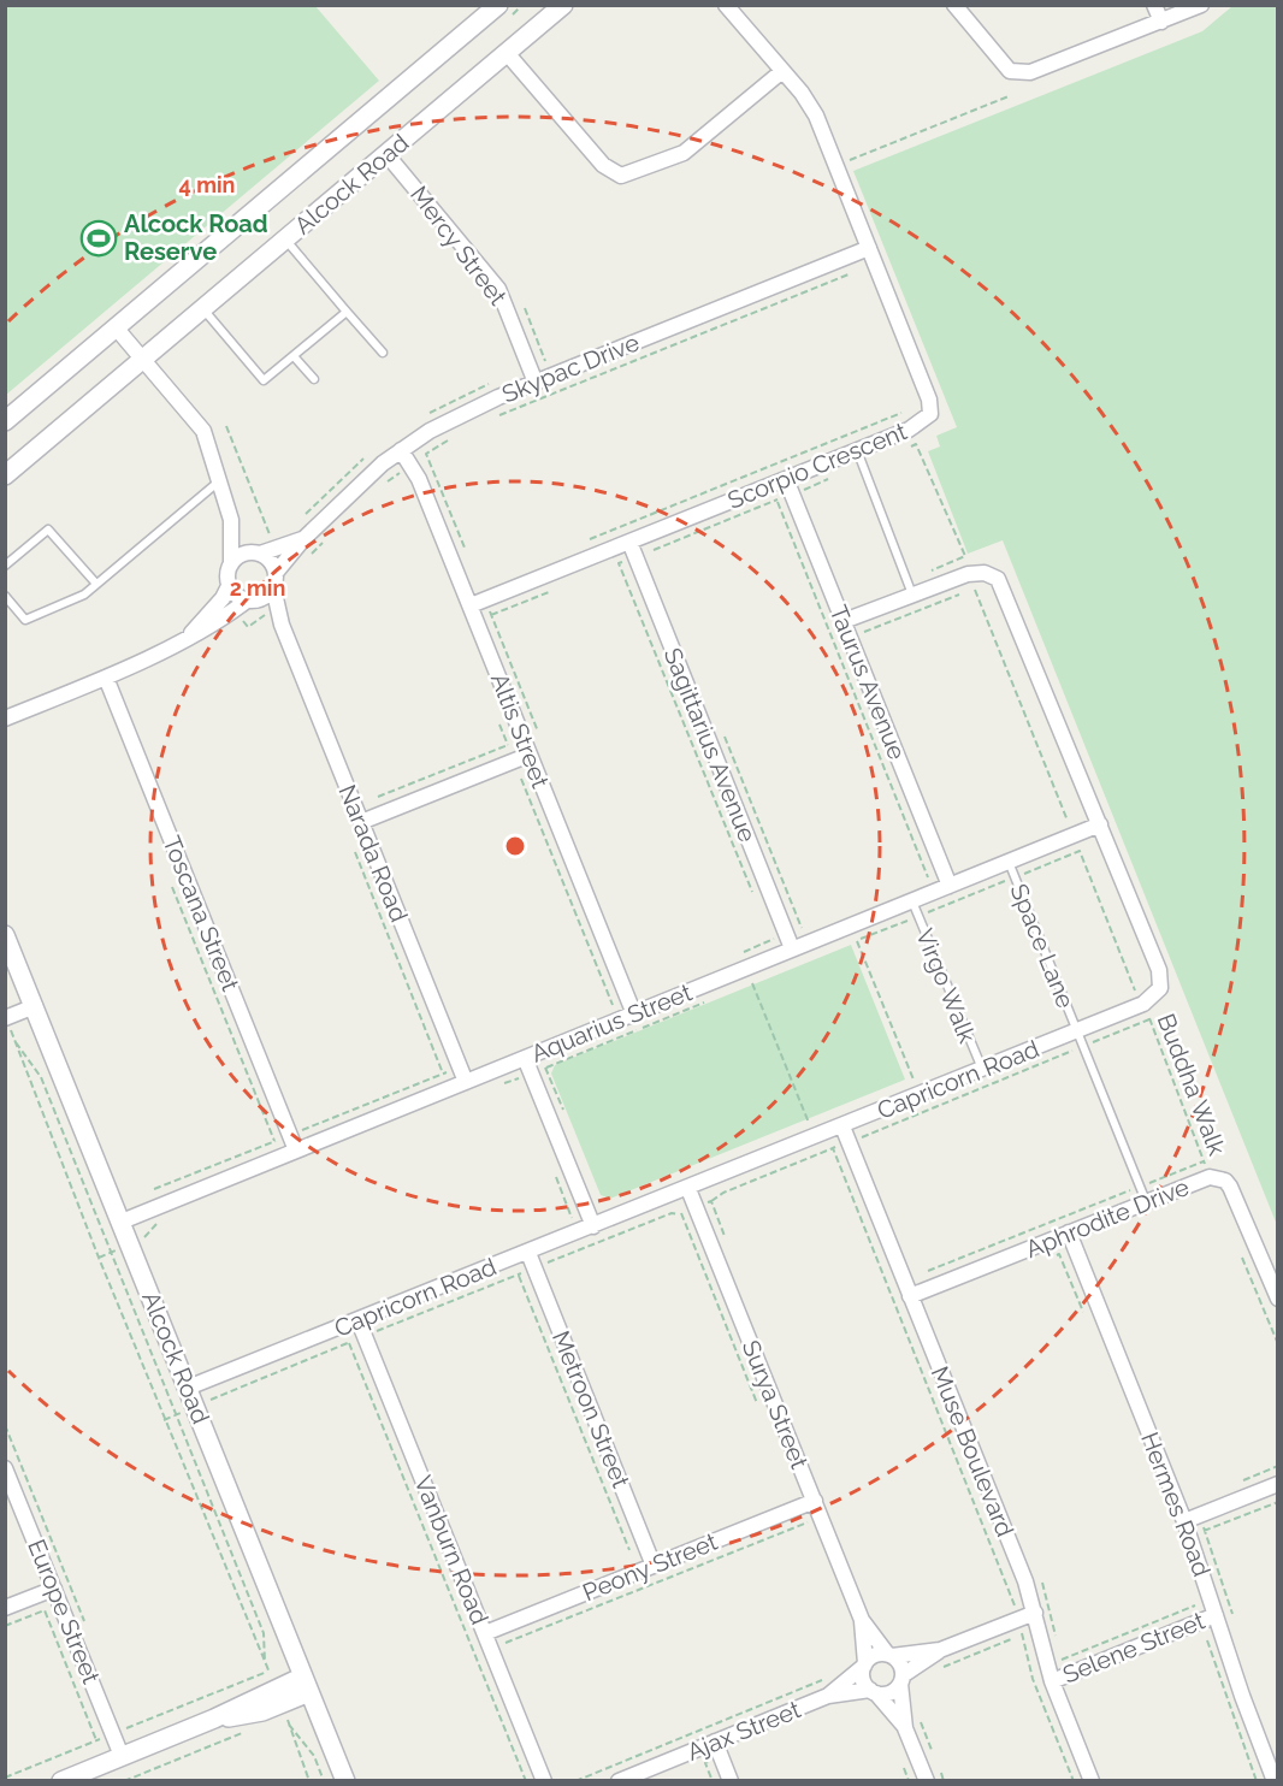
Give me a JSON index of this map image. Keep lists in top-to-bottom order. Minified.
{"streets":{"street":["Alcock Road","Mercy Street","Skypac Drive","Scorpio Crescent","Taurus Avenue","Altis Street","Sagittarius Avenue","Narada Road","Toscana Street","Aquarius Street","Capricorn Road","Aphrodite Drive","Surya Street","Metroon Street","Muse Boulevard","Hermes Road","Vanburn Road","Peony Street","Europe Street","Selene Street","Ajax Street"],"lane":["Space Lane","Virgo Walk"],"path":["Buddha Walk"]},"crossings":[["Alcock Road","Mercy Street"],["Alcock Road","Aquarius Street"],["Alcock Road","Capricorn Road"],["Mercy Street","Skypac Drive"],["Skypac Drive","Scorpio Crescent"],["Skypac Drive","Altis Street"],["Skypac Drive","Narada Road"],["Scorpio Crescent","Taurus Avenue"],["Scorpio Crescent","Altis Street"],["Scorpio Crescent","Sagittarius Avenue"],["Taurus Avenue","Aquarius Street"],["Altis Street","Aquarius Street"],["Sagittarius Avenue","Aquarius Street"],["Narada Road","Aquarius Street"],["Toscana Street","Aquarius Street"],["Space Lane","Aquarius Street"],["Space Lane","Capricorn Road"],["Space Lane","Buddha Walk"],["Space Lane","Aphrodite Drive"],["Virgo Walk","Aquarius Street"],["Virgo Walk","Capricorn Road"],["Capricorn Road","Buddha Walk"],["Capricorn Road","Surya Street"],["Capricorn Road","Metroon Street"],["Capricorn Road","Muse Boulevard"],["Capricorn Road","Vanburn Road"],["Buddha Walk","Aphrodite Drive"],["Aphrodite Drive","Muse Boulevard"],["Aphrodite Drive","Hermes Road"],["Surya Street","Peony Street"],["Surya Street","Ajax Street"],["Metroon Street","Peony Street"],["Muse Boulevard","Selene Street"],["Hermes Road","Selene Street"],["Vanburn Road","Peony Street"]],"places":{"sports":["Alcock Road Reserve"]},"rings":["4 min","2 min"]}
